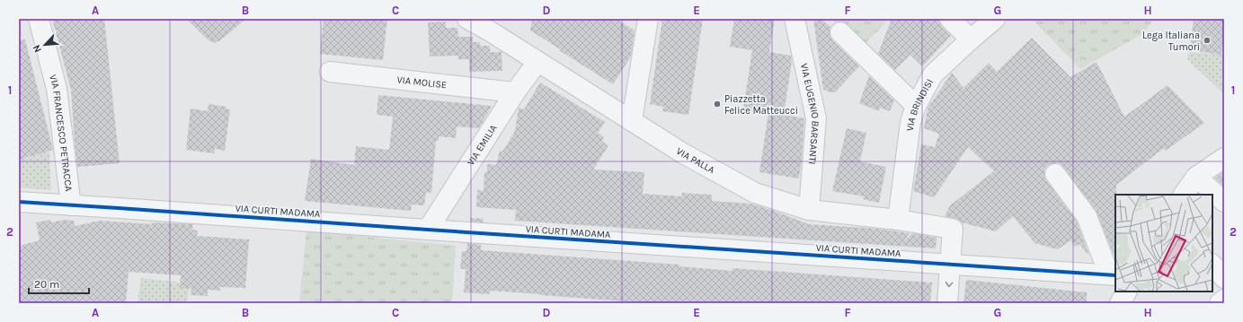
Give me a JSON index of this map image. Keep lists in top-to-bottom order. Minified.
{"streets":{"street":["VIA MOLISE","VIA BRINDISI","VIA EUGENIO BARSANTI","VIA FRANCESCO PETRACCA","VIA EMILIA","VIA PALLA","VIA CURTI MADAMA"]},"crossings":[["VIA MOLISE","VIA EMILIA"],["VIA BRINDISI","VIA PALLA"],["VIA EUGENIO BARSANTI","VIA PALLA"],["VIA FRANCESCO PETRACCA","VIA CURTI MADAMA"],["VIA EMILIA","VIA PALLA"],["VIA EMILIA","VIA CURTI MADAMA"],["VIA PALLA","VIA CURTI MADAMA"]],"places":["Lega Italiana Tumori","Piazzetta Felice Matteucci"],"scale_bar":"20 m","north":"bottom left","grid":{"columns":["A","B","C","D","E","F","G","H"],"rows":["1","2"]}}
